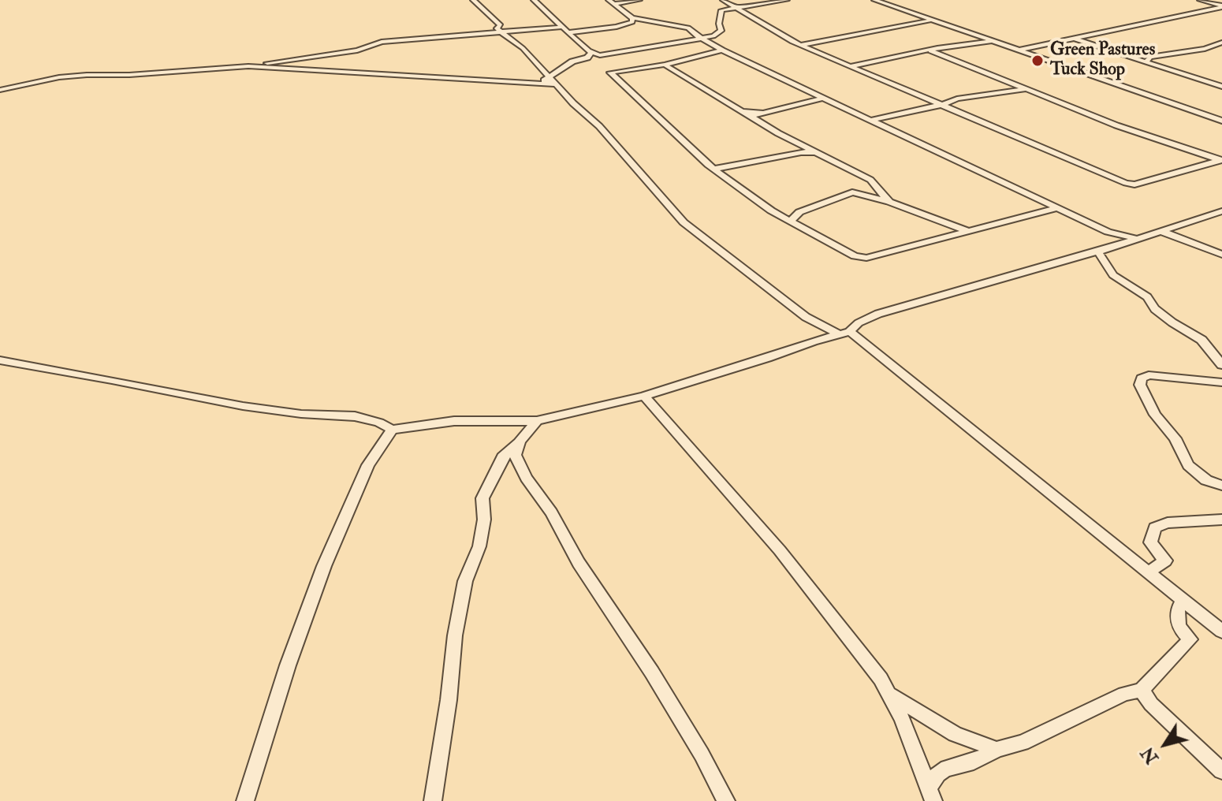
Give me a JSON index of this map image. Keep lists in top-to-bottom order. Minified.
{"places":["Green Pastures Tuck Shop"],"north":"bottom left"}
